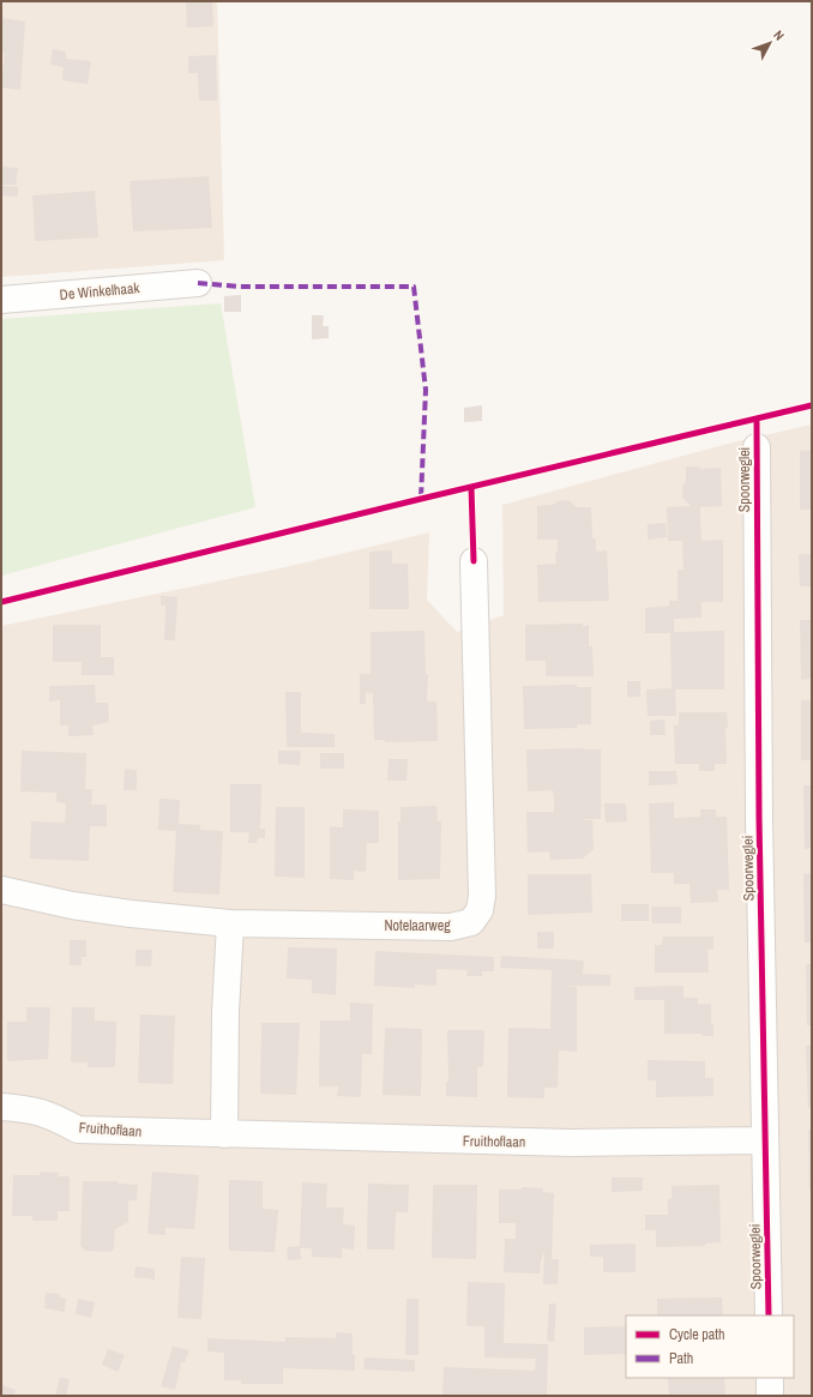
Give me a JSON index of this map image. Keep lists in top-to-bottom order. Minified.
{"streets":{"street":["De Winkelhaak","Spoorweglei","Notelaarweg","Fruithoflaan"]},"crossings":[["Spoorweglei","Fruithoflaan"]],"legend":["Cycle path","Path"],"north":"top right"}
